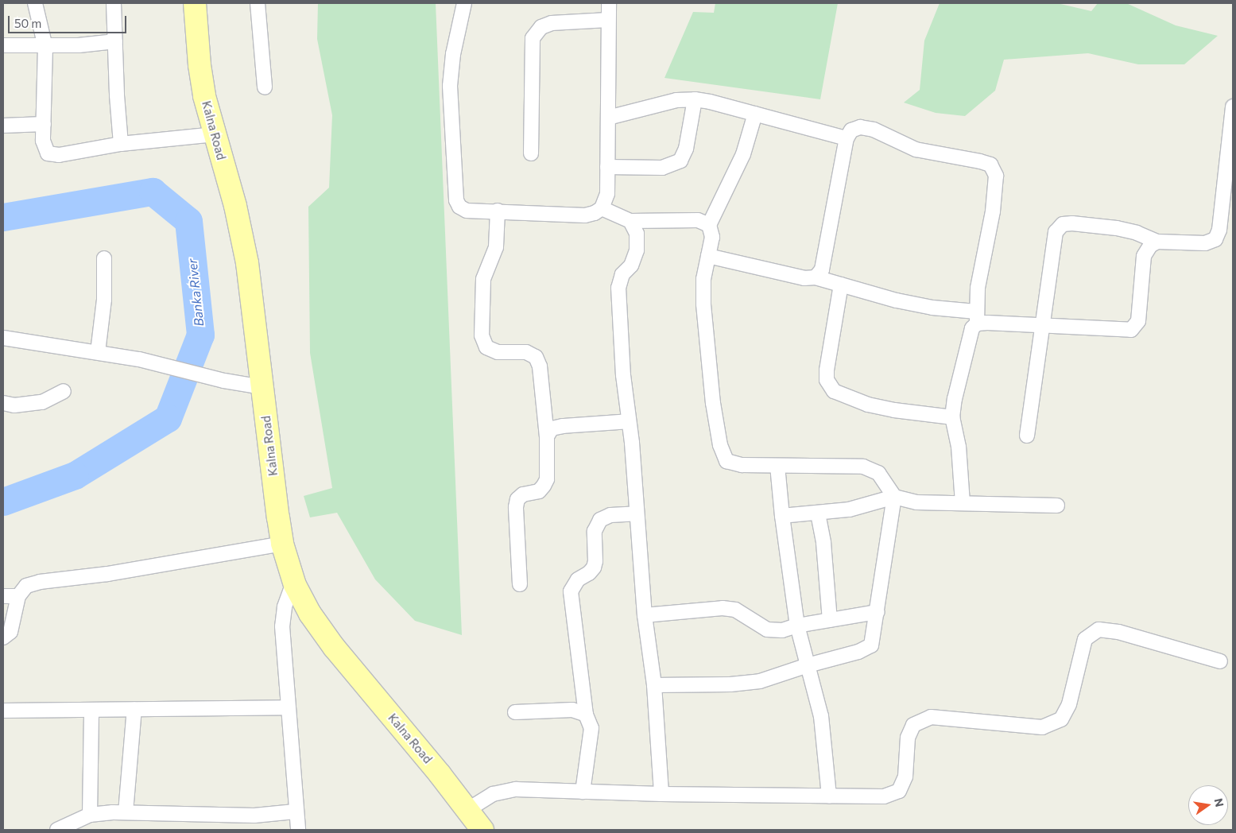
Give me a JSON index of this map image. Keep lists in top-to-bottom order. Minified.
{"streets":{"main road":["Kalna Road"]},"water":["Banka River"],"scale_bar":"50 m","north":"right"}
